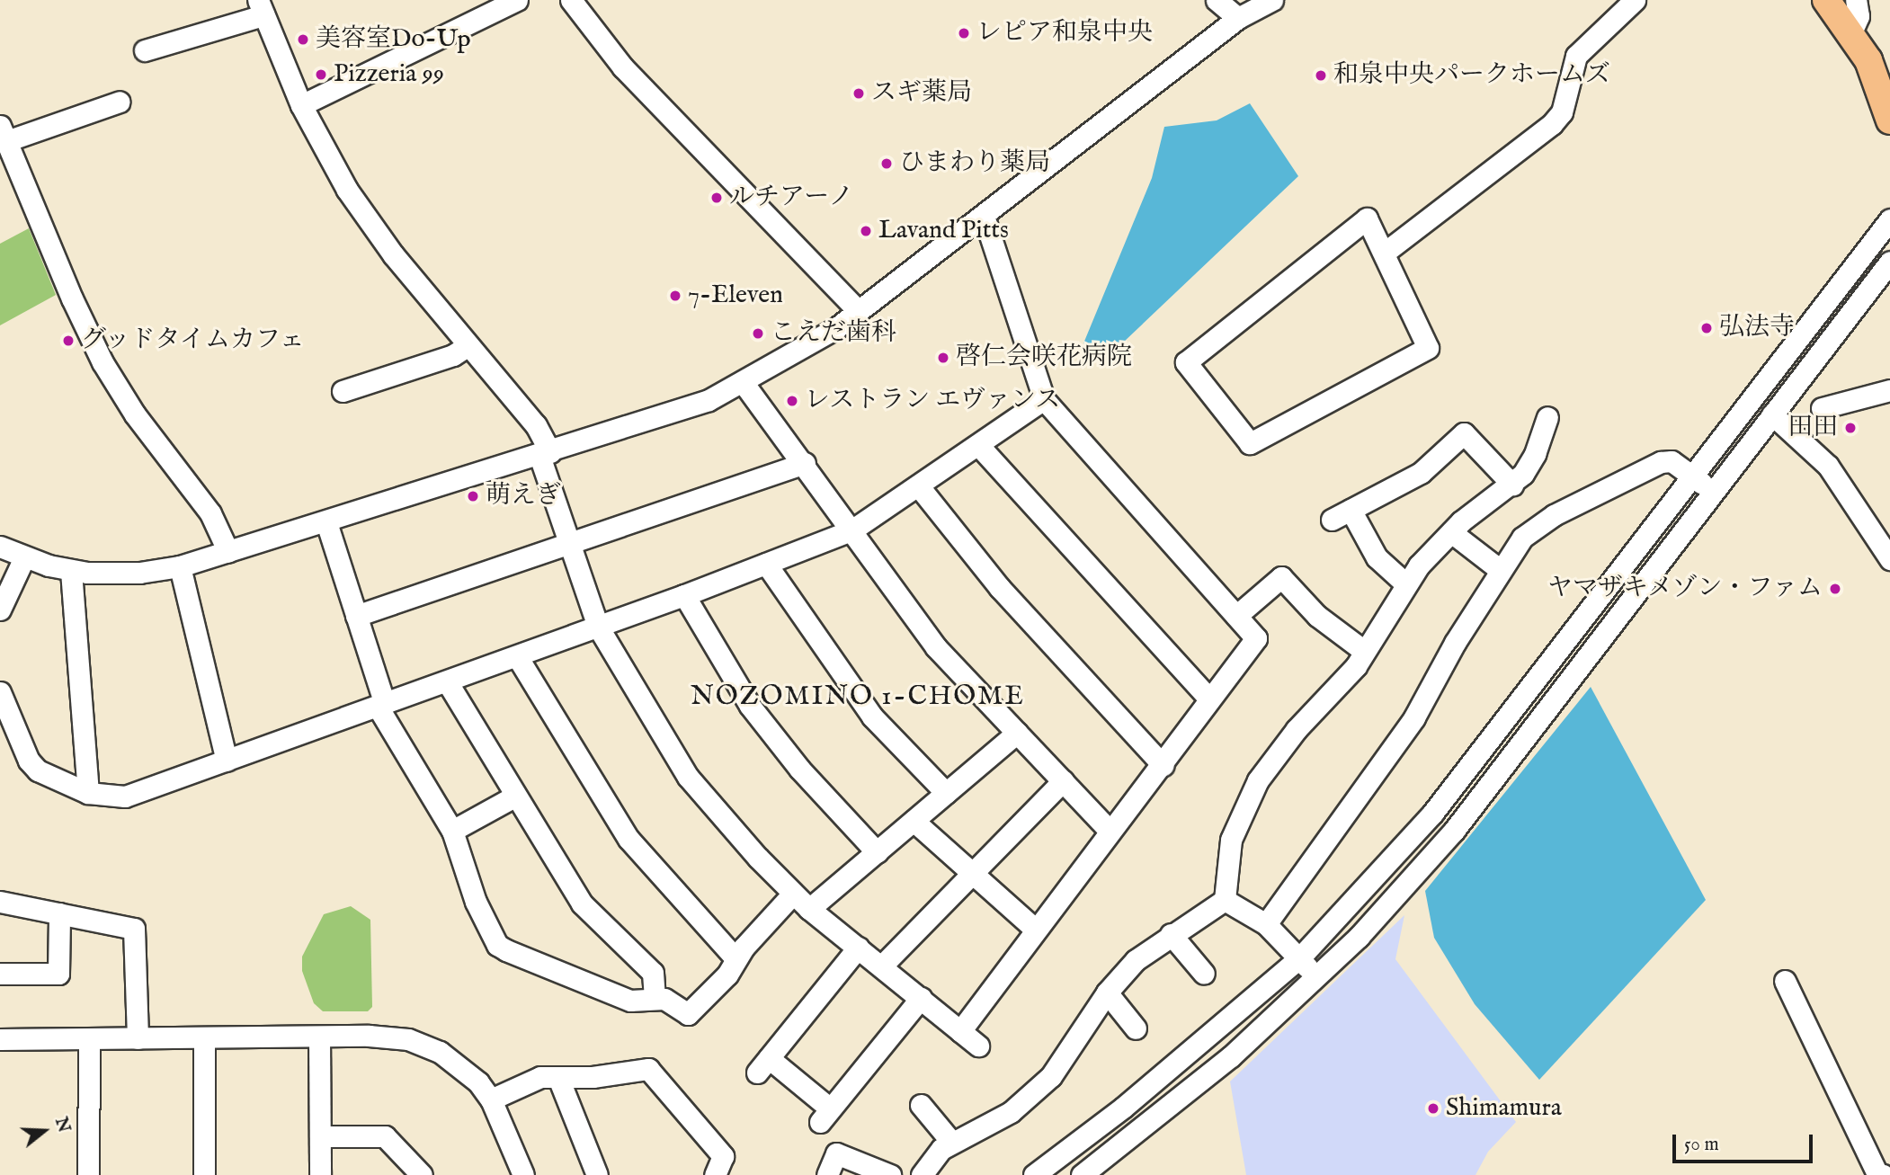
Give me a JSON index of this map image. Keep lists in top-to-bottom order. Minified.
{"districts":["NOZOMINO 1-CHOME"],"places":["レピア和泉中央","美容室Do-Up","Pizzeria 99","和泉中央パークホームズ","スギ薬局","ひまわり薬局","ルチアーノ","Lavand Pitts","7-Eleven","弘法寺","こえだ歯科","グッドタイムカフェ","啓仁会咲花病院","レストラン エヴァンス","田田","萌えぎ","ヤマザキメゾン・ファム","Shimamura"],"scale_bar":"50 m","north":"right"}
